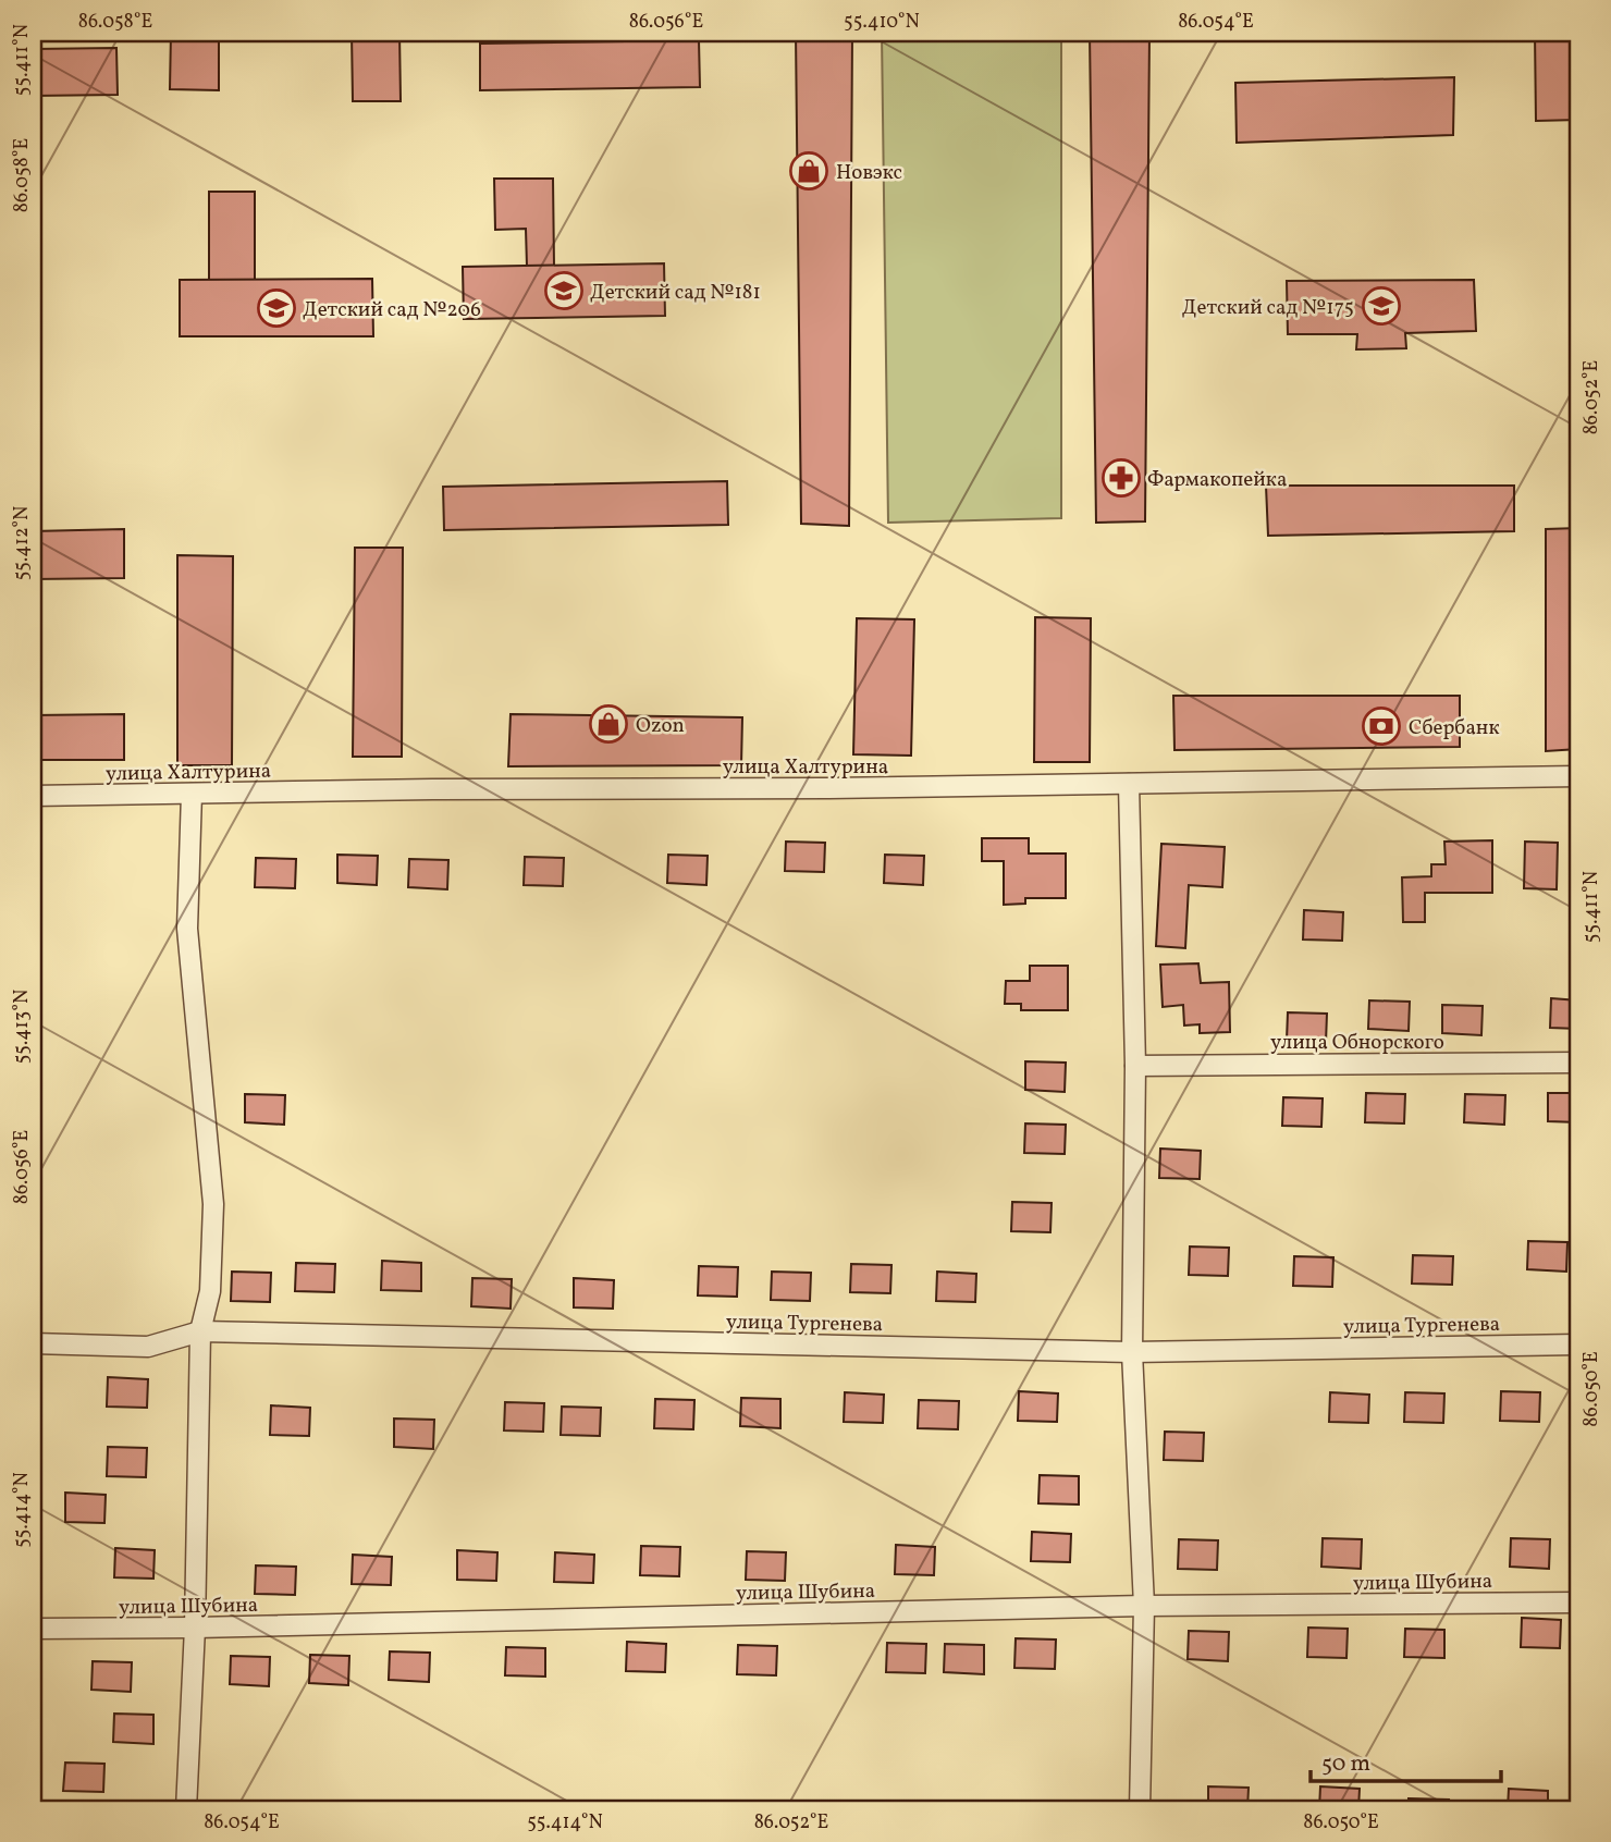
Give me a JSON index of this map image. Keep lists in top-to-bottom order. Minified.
{"streets":{"street":["улица Халтурина","улица Обнорского","улица Тургенева","улица Шубина"]},"places":{"shop":["Новэкс","Ozon"],"school or university":["Детский сад №181","Детский сад №175","Детский сад №206"],"pharmacy":["Фармакопейка"],"bank":["Сбербанк"]},"scale_bar":"50 m","coordinates":["86.058°E","86.056°E","55.410°N","86.054°E","55.411°N","86.052°E","55.412°N","55.413°N","86.050°E","55.414°N"]}
